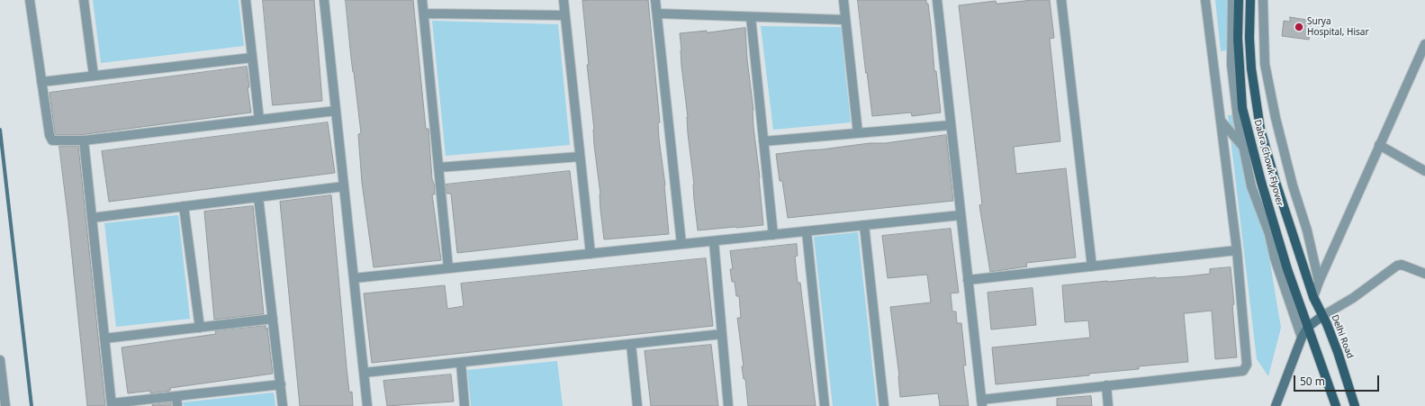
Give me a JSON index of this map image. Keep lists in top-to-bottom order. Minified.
{"streets":{"main road":["Dabra Chowk Flyover","Delhi Road"]},"crossings":[["Dabra Chowk Flyover","Delhi Road"]],"places":["Surya Hospital, Hisar"],"scale_bar":"50 m"}
